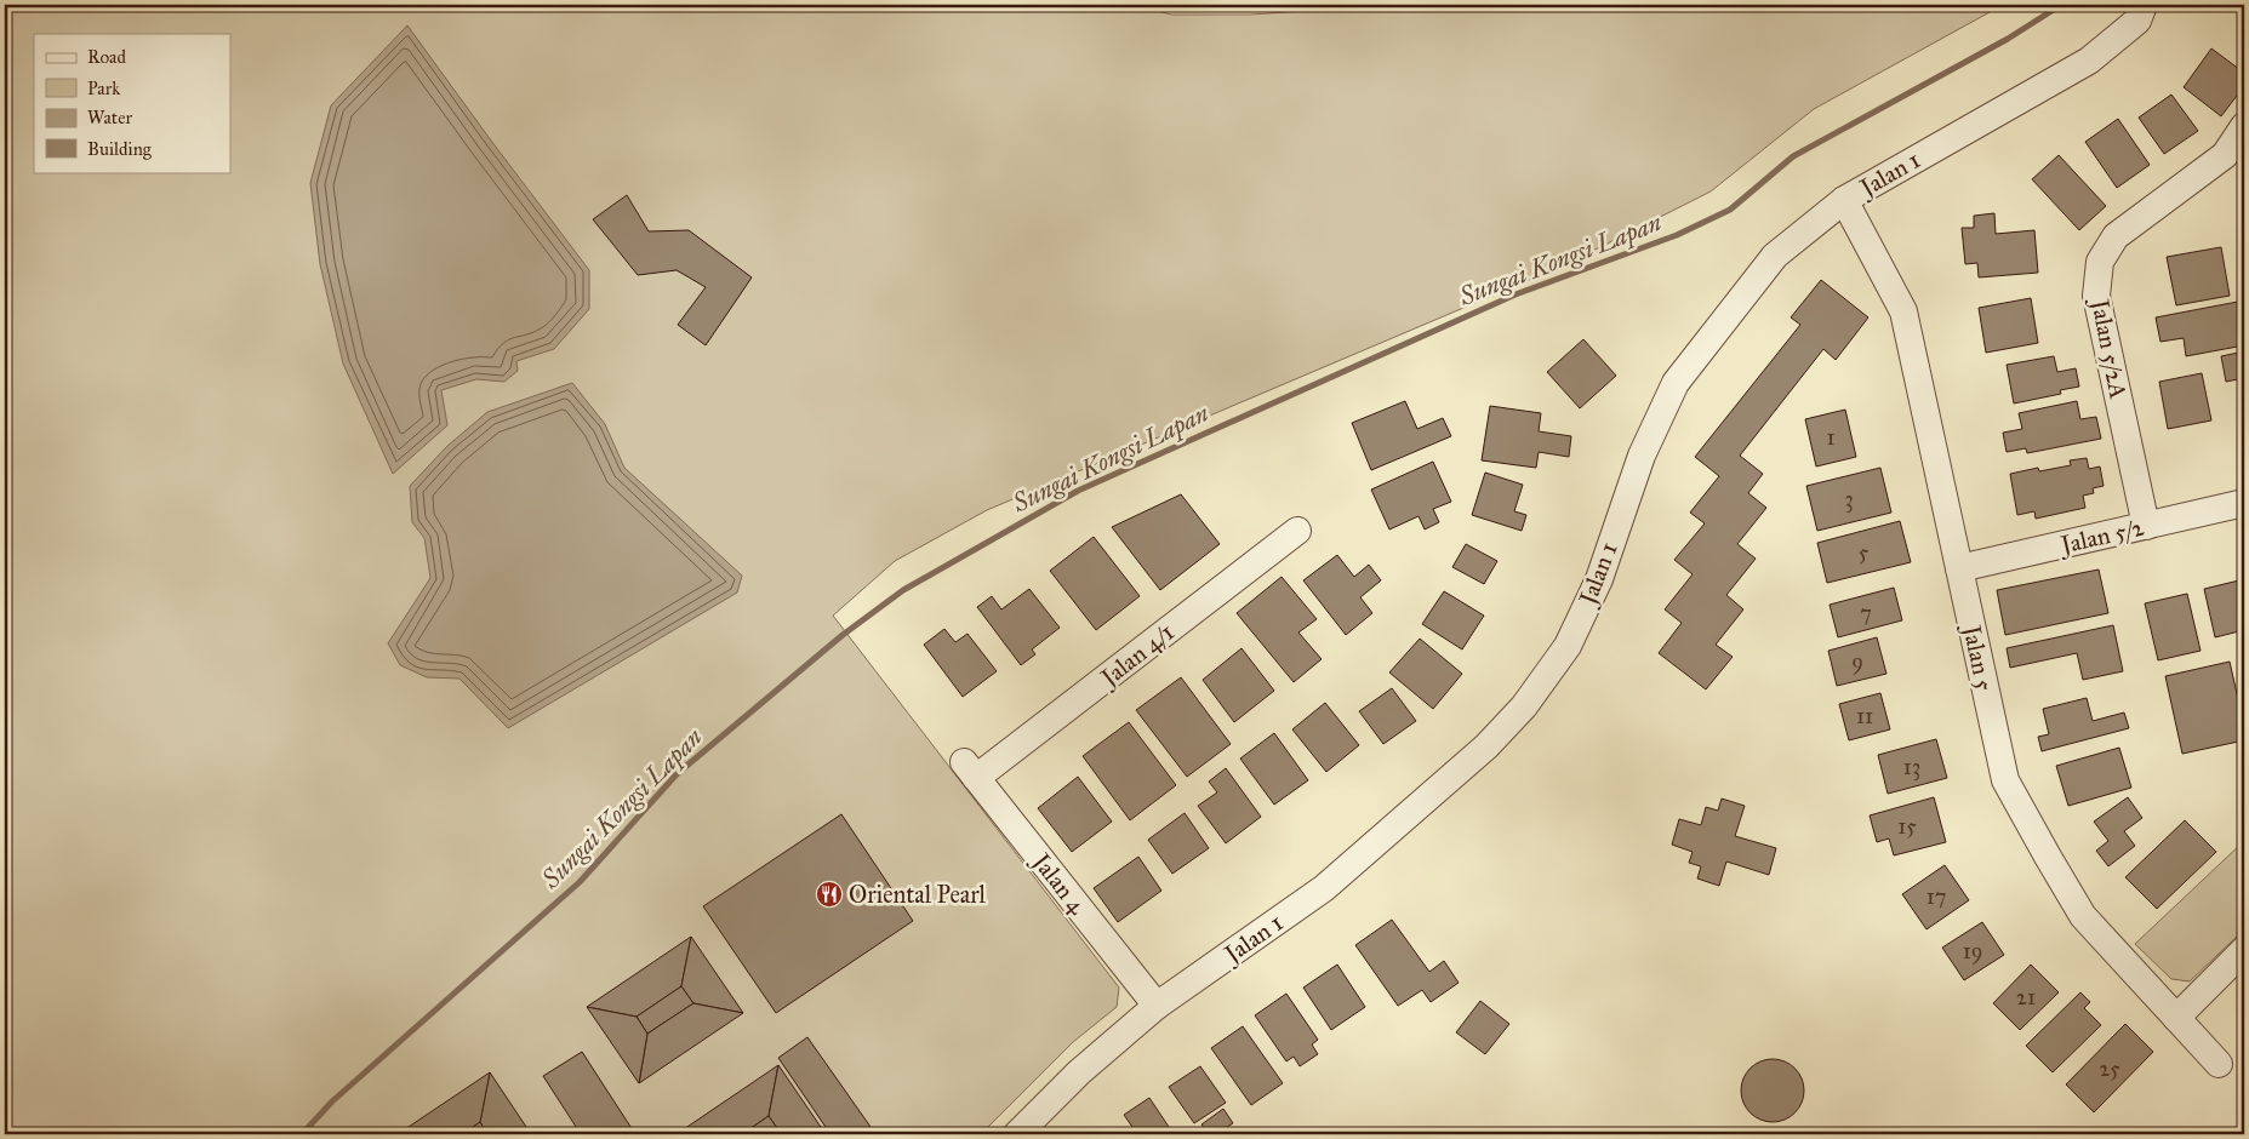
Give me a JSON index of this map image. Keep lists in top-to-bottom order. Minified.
{"streets":{"street":["Jalan 1","Jalan 5/2A","Jalan 5/2","Jalan 4/1","Jalan 5","Jalan 4"]},"crossings":[["Jalan 1","Jalan 5"],["Jalan 1","Jalan 4"],["Jalan 5/2A","Jalan 5/2"],["Jalan 5/2","Jalan 5"],["Jalan 4/1","Jalan 4"]],"water":["Sungai Kongsi Lapan"],"places":{"restaurant":["Oriental Pearl"]},"house_numbers":["1","3","5","7","9","11","13","15","17","19","21","25"],"legend":["Road","Park","Water","Building"]}
